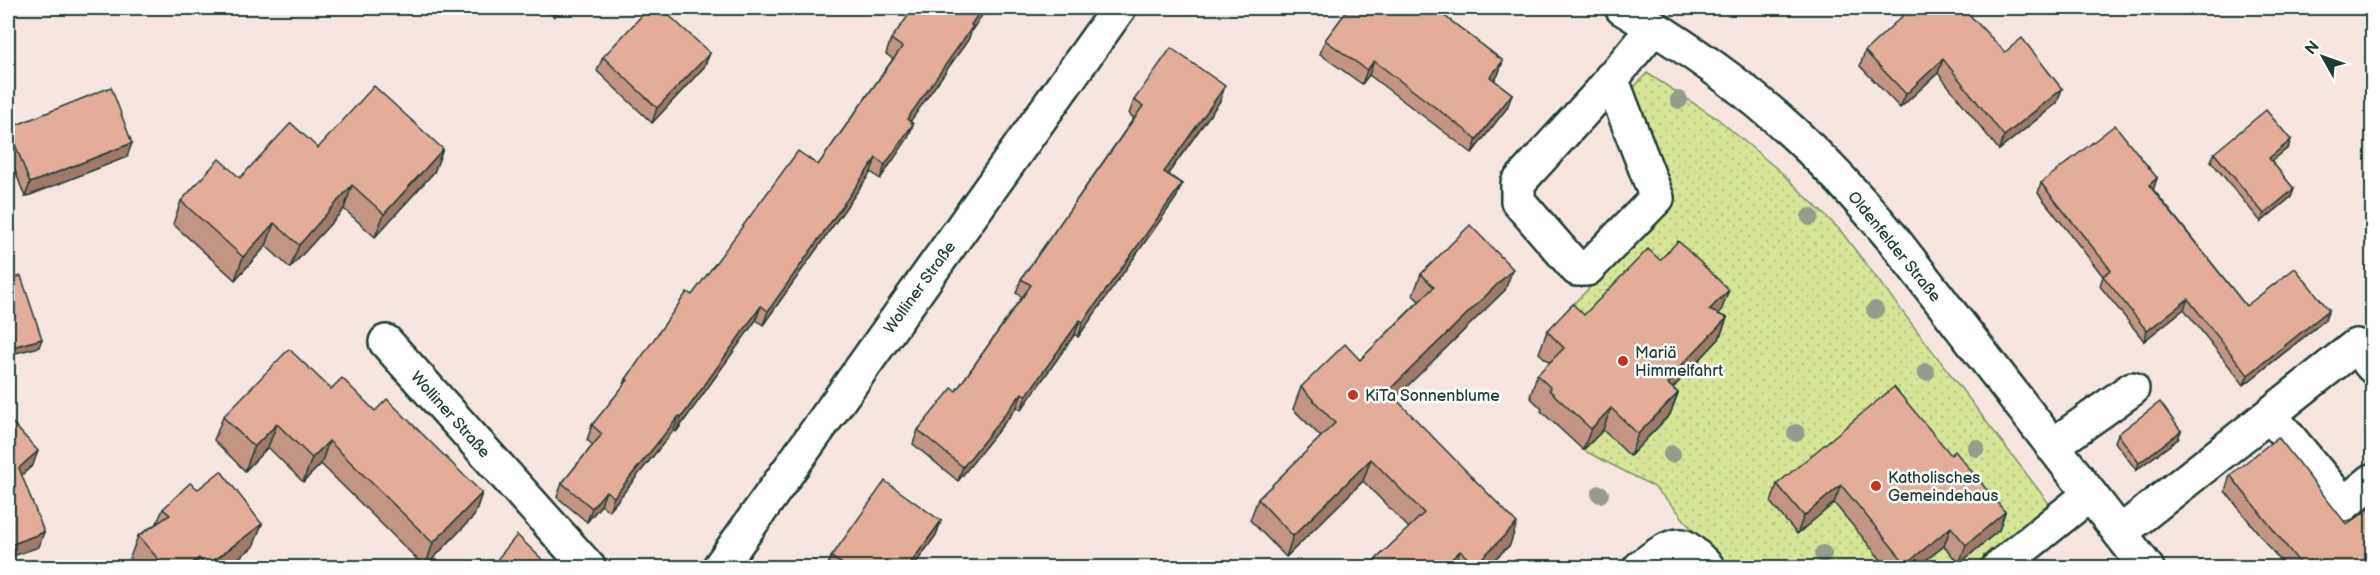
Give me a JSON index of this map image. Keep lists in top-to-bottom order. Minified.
{"streets":{"street":["Oldenfelder Straße","Wolliner Straße"]},"places":["Mariä Himmelfahrt","KiTa Sonnenblume","Katholisches Gemeindehaus"],"north":"top left"}
